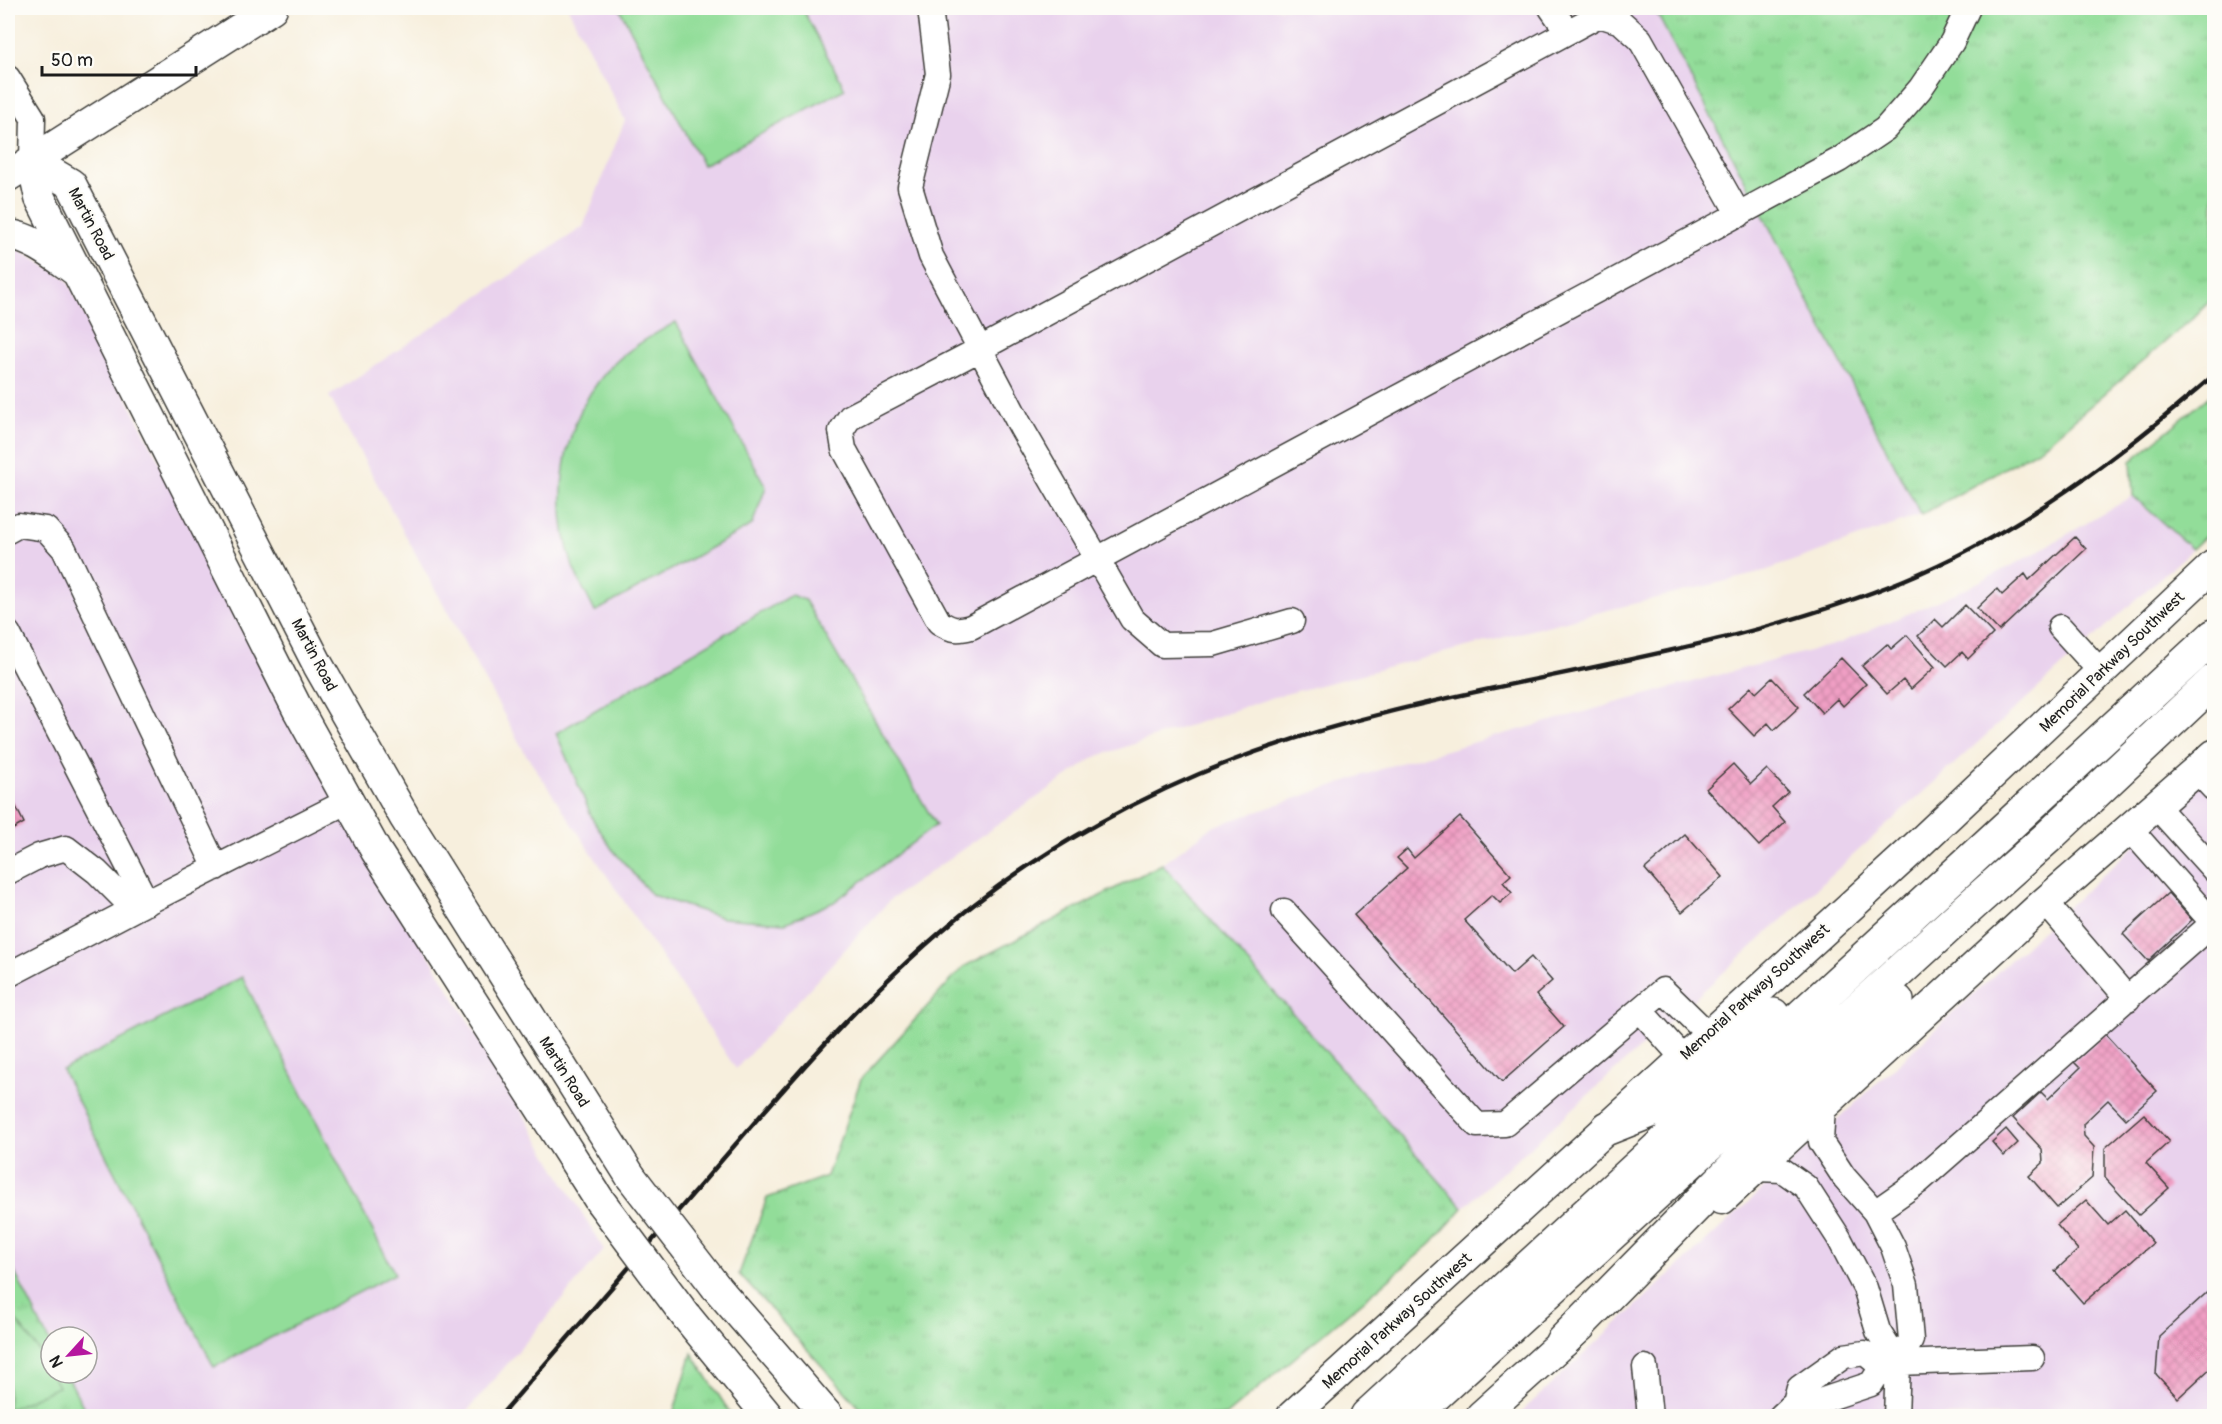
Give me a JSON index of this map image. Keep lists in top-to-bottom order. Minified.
{"streets":{"main road":["Martin Road","Memorial Parkway Southwest"]},"scale_bar":"50 m","north":"bottom left"}
